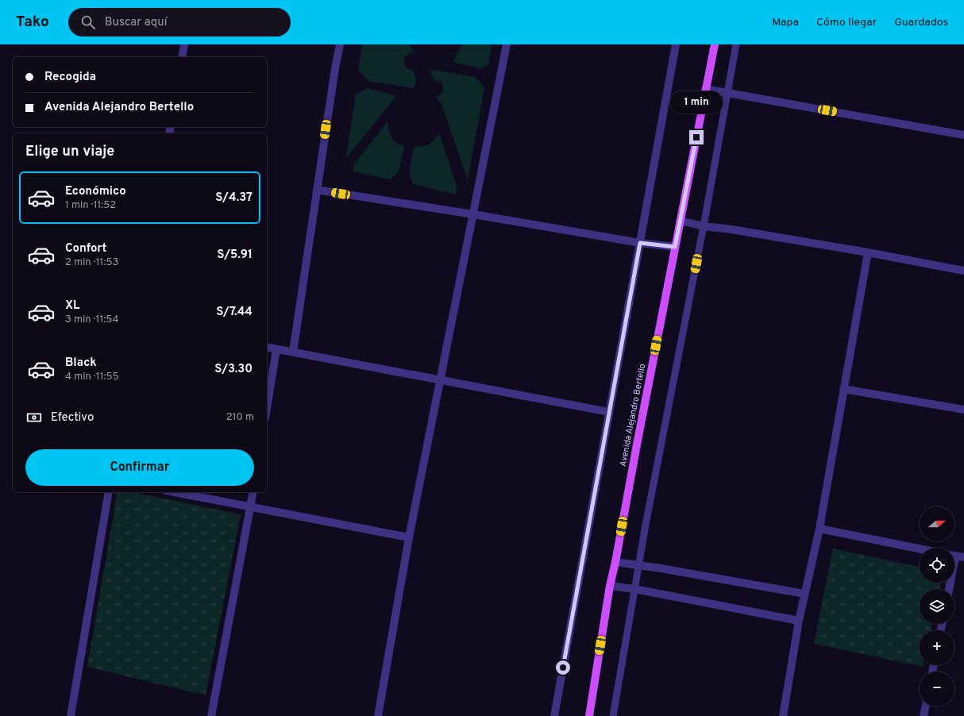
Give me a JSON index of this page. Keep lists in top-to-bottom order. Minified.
{"streets":{"main road":["Avenida Alejandro Bertello"]},"north":"right","page":{"header":"Tako","search":"Buscar aquí","nav":["Mapa","Cómo llegar","Guardados"],"banner":["Recogida","Avenida Alejandro Bertello"],"bubble":"1 min","heading":"Elige un viaje","list":[{"name":"Económico","note":"1 min · 11:52","value":"S/4.37"},{"name":"Confort","note":"2 min · 11:53","value":"S/5.91"},{"name":"XL","note":"3 min · 11:54","value":"S/7.44"},{"name":"Black","note":"4 min · 11:55","value":"S/3.30"}],"pay":["Efectivo","210 m"],"buttons":"Confirmar","map_buttons":["+","−"]}}
